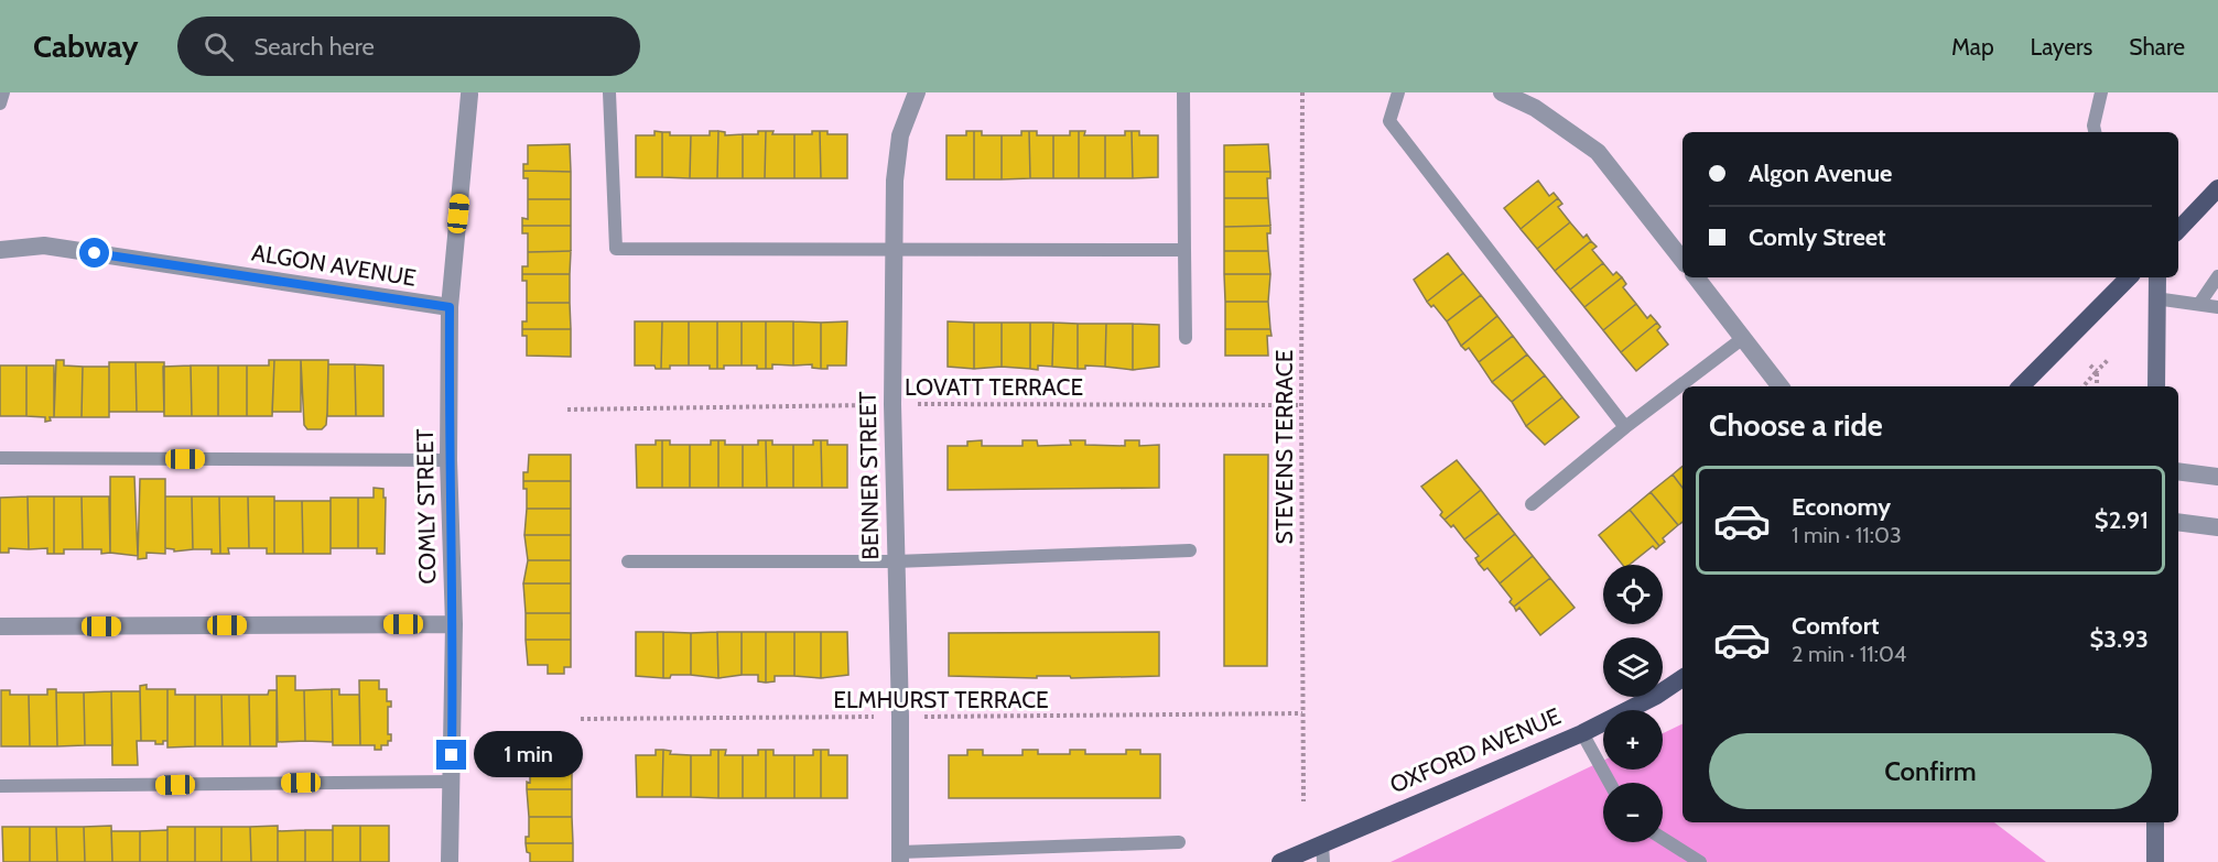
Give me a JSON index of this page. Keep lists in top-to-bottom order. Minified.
{"streets":{"main road":["OXFORD AVENUE"],"street":["ALGON AVENUE","BENNER STREET","COMLY STREET"],"path":["LOVATT TERRACE","STEVENS TERRACE","ELMHURST TERRACE"]},"crossings":[["ALGON AVENUE","COMLY STREET"],["LOVATT TERRACE","STEVENS TERRACE"],["LOVATT TERRACE","BENNER STREET"],["STEVENS TERRACE","ELMHURST TERRACE"],["BENNER STREET","ELMHURST TERRACE"]],"page":{"header":"Cabway","search":"Search here","nav":["Map","Layers","Share"],"banner":["Algon Avenue","Comly Street"],"heading":"Choose a ride","list":[{"name":"Economy","note":"1 min · 11:03","value":"$2.91"},{"name":"Comfort","note":"2 min · 11:04","value":"$3.93"}],"map_buttons":["+","−"],"buttons":"Confirm","bubble":"1 min"}}
